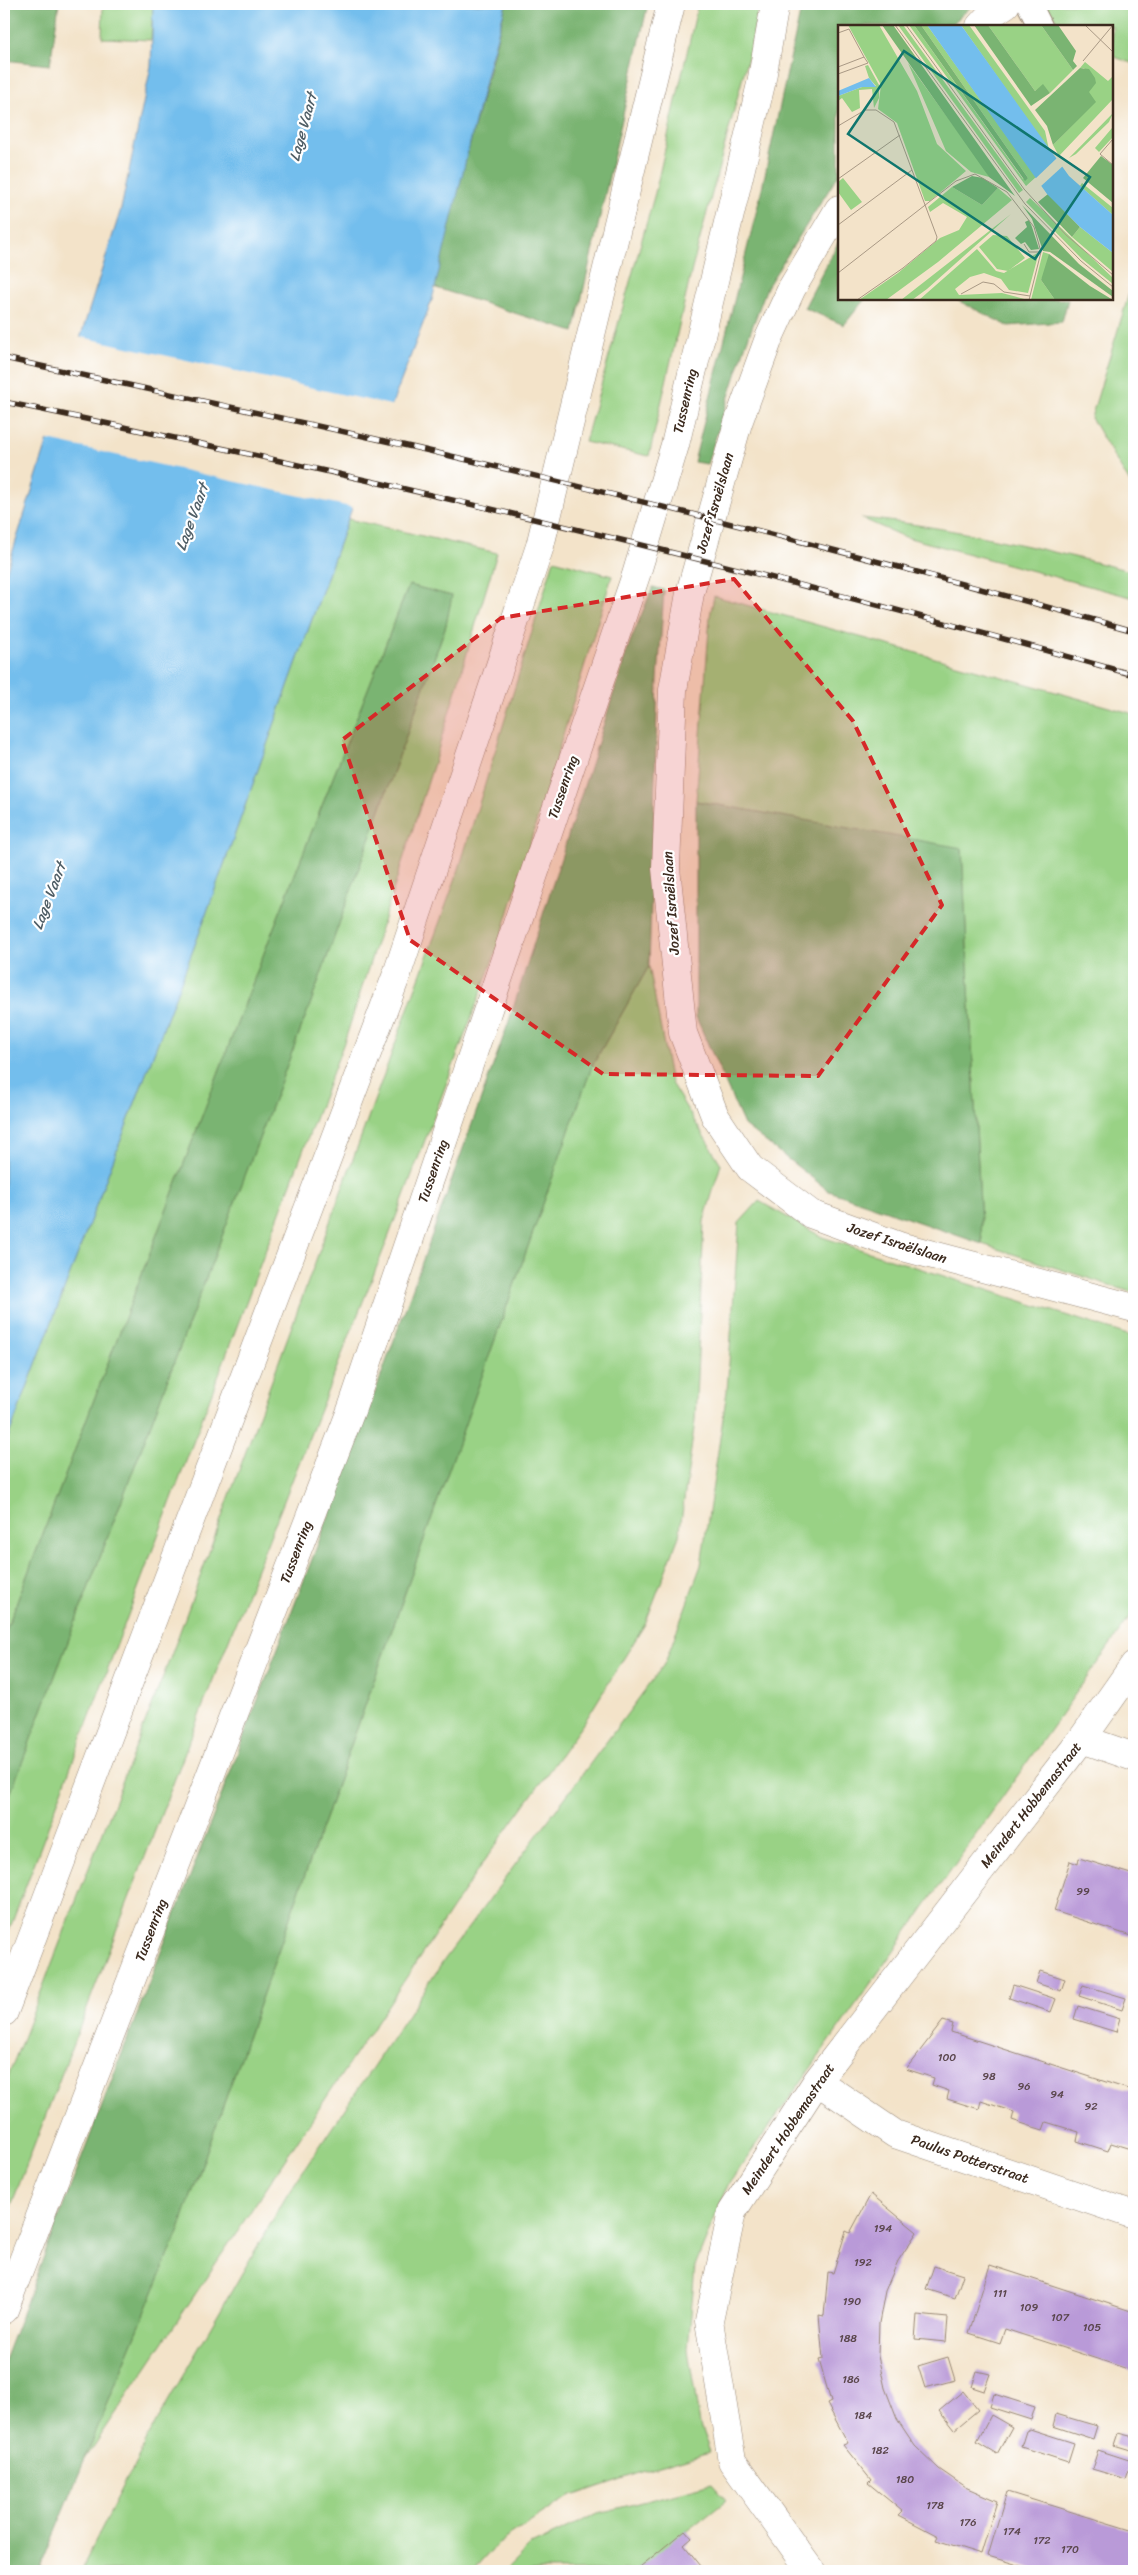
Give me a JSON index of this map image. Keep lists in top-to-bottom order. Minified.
{"streets":{"main road":["Tussenring","Jozef Israëlslaan","Meindert Hobbemastraat","Paulus Potterstraat"]},"crossings":[["Meindert Hobbemastraat","Paulus Potterstraat"]],"water":["Lage Vaart"],"house_numbers":["99","100","98","96","94","92","194","192","111","190","109","107","105","188","186","184","182","180","178","176","174","172","170"]}
